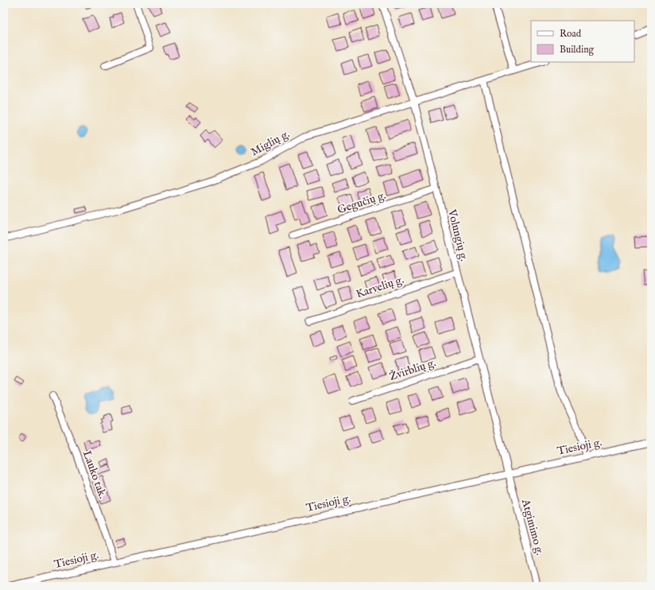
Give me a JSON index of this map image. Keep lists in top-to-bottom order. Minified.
{"streets":{"street":["Miglių g.","Gegučių g.","Volungių g.","Karvelių g.","Žvirblių g.","Tiesioji g.","Lauko tak.","Atgimimo g."]},"crossings":[["Miglių g.","Volungių g."],["Gegučių g.","Volungių g."],["Volungių g.","Karvelių g."],["Volungių g.","Žvirblių g."],["Volungių g.","Tiesioji g."],["Volungių g.","Atgimimo g."],["Tiesioji g.","Lauko tak."],["Tiesioji g.","Atgimimo g."]],"legend":["Road","Building"]}
